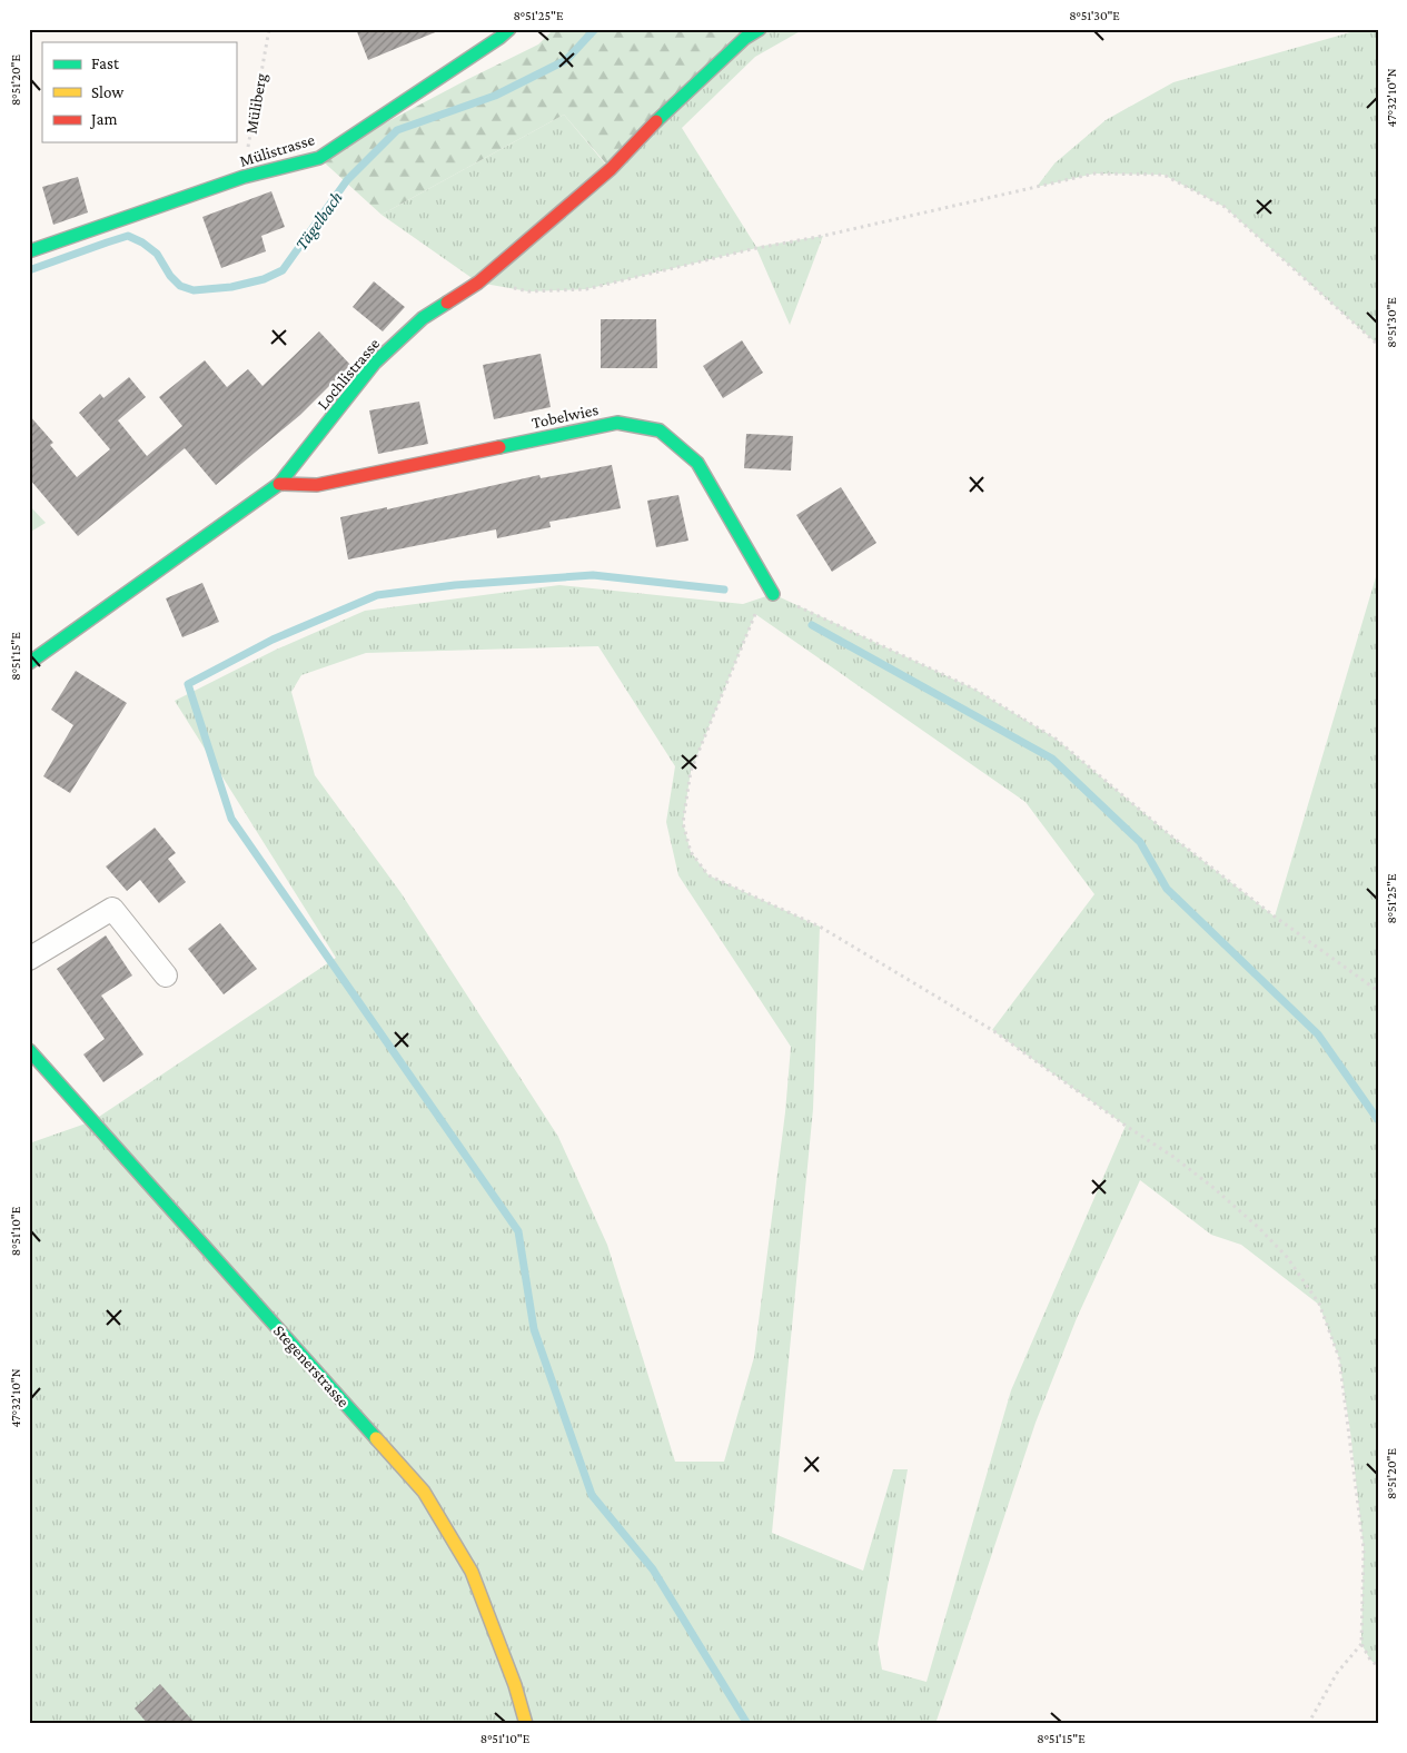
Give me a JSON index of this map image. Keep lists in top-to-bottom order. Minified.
{"streets":{"street":["Mülistrasse","Lochlistrasse","Tobelwies","Stegenerstrasse"],"path":["Müliberg"]},"crossings":[["Müliberg","Mülistrasse"],["Lochlistrasse","Tobelwies"]],"water":["Tägelbach"],"legend":["Fast","Slow","Jam"],"coordinates":["8°51'25\"E","8°51'30\"E","8°51'20\"E","47°32'10\"N","8°51'15\"E","8°51'10\"E"]}
